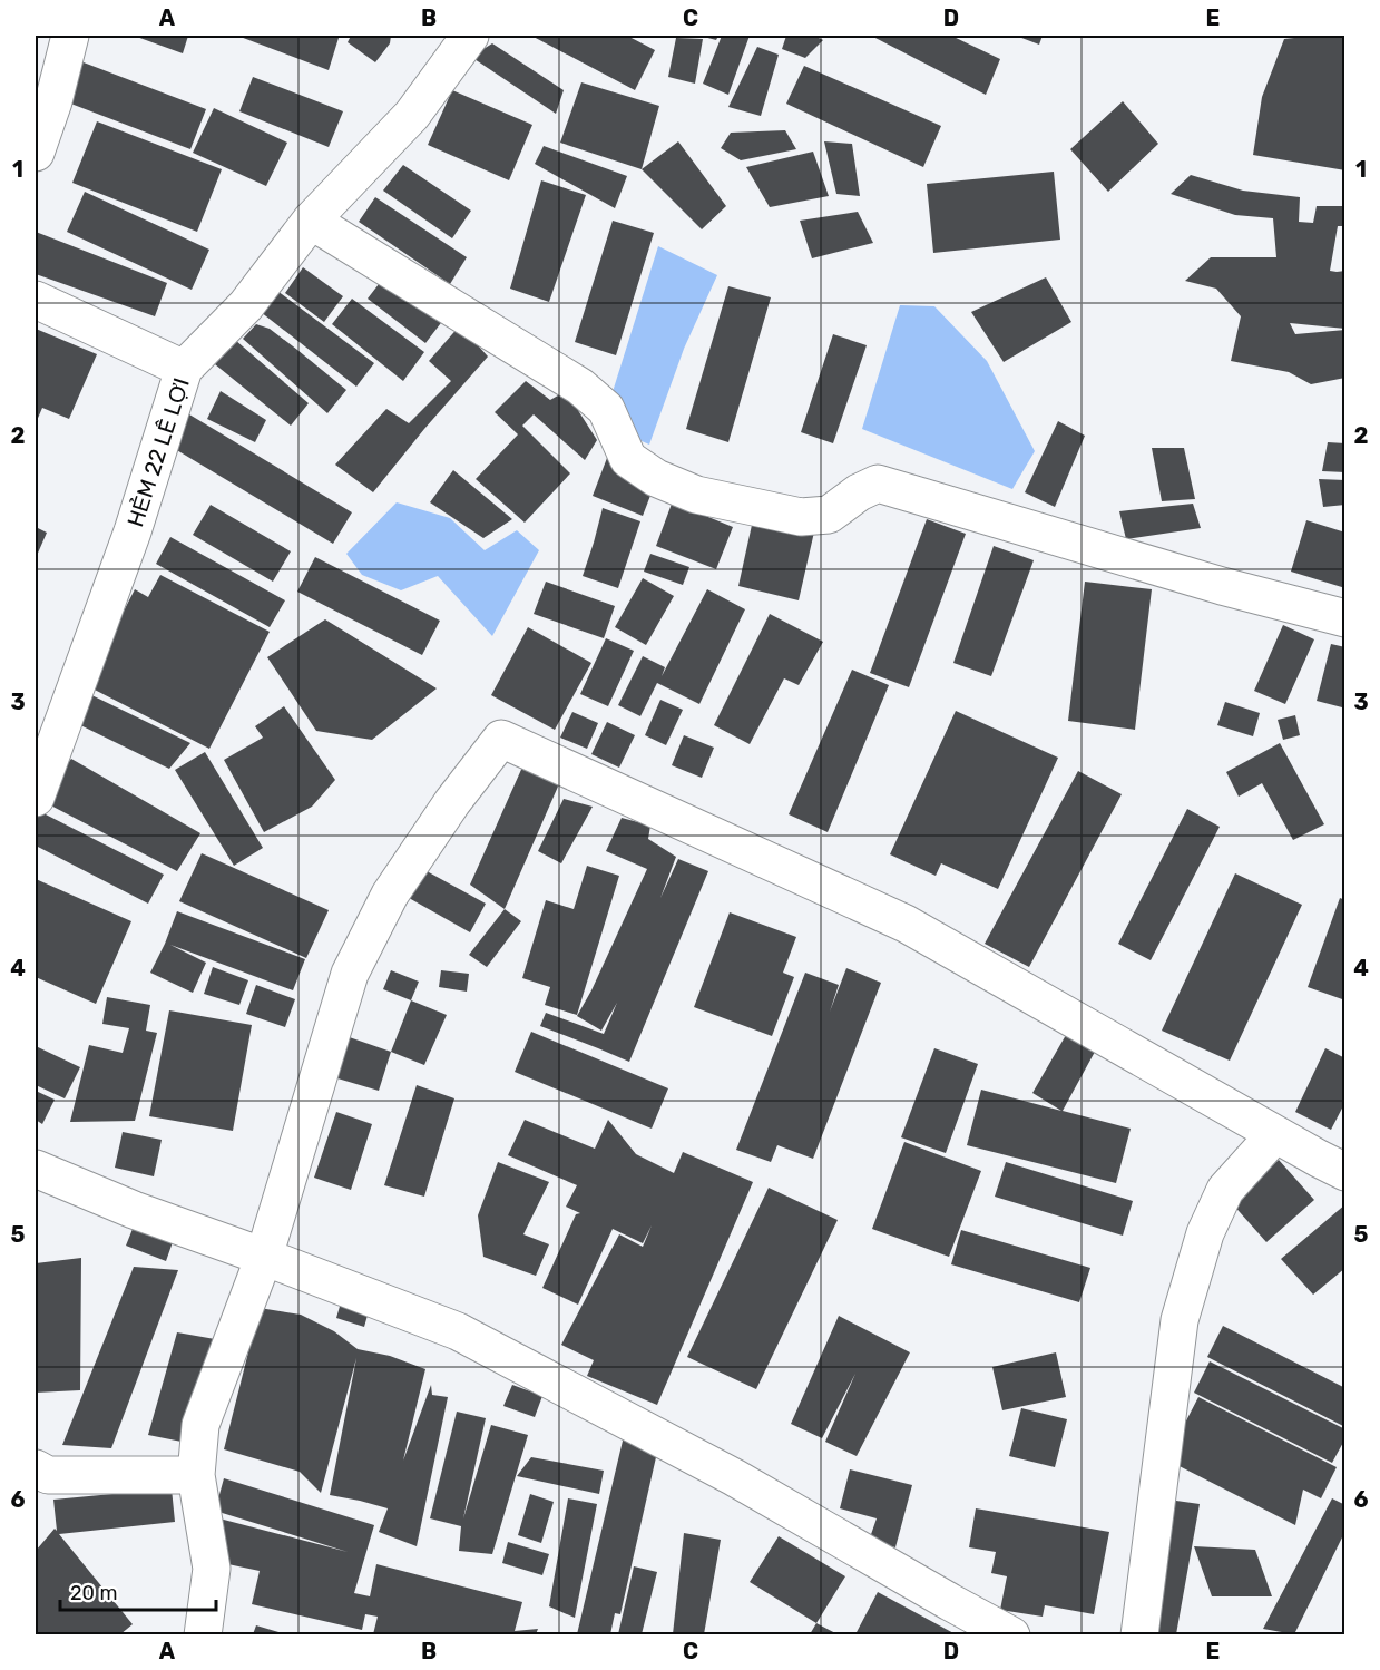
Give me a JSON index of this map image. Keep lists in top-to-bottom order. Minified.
{"streets":{"street":["HẺM 22 LÊ LỢI"]},"scale_bar":"20 m","grid":{"columns":["A","B","C","D","E"],"rows":["1","2","3","4","5","6"]}}
